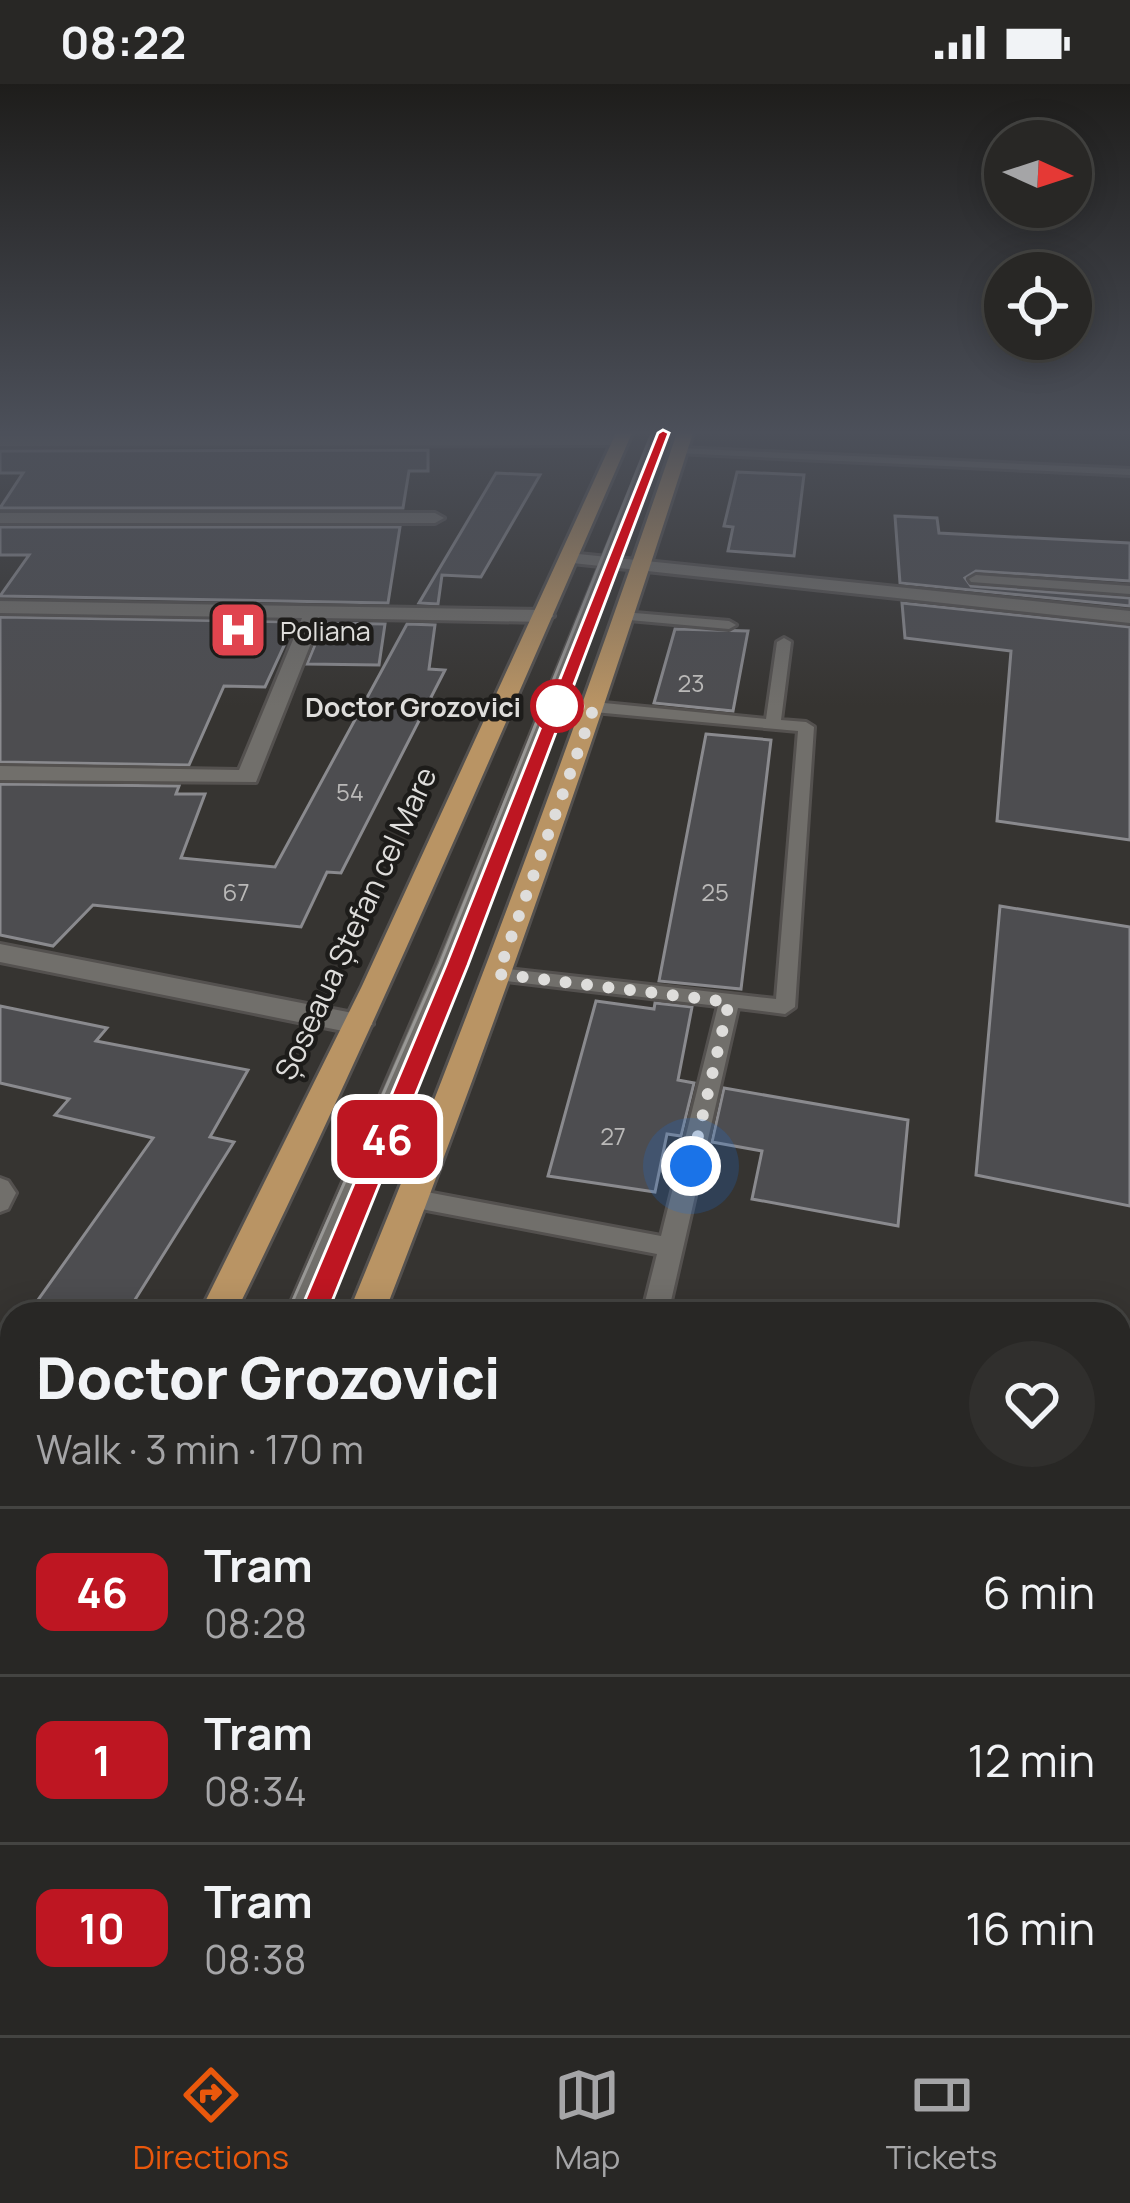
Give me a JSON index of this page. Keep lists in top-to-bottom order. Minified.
{"streets":{"main road":["Șoseaua Ștefan cel Mare"]},"places":{"hospital":["Poliana"],"other":["Doctor Grozovici"]},"lines":["tram line 46"],"house_numbers":["23","54","67","25","27"],"north":"right","page":{"status":"08:22","on_map":"46","heading":["Doctor Grozovici","Walk · 3 min · 170 m"],"list":[{"mark":"46","name":"Tram","note":"08:28","value":"6 min"},{"mark":"1","name":"Tram","note":"08:34","value":"12 min"},{"mark":"10","name":"Tram","note":"08:38","value":"16 min"}],"tabs":["Directions","Map","Tickets"]}}
